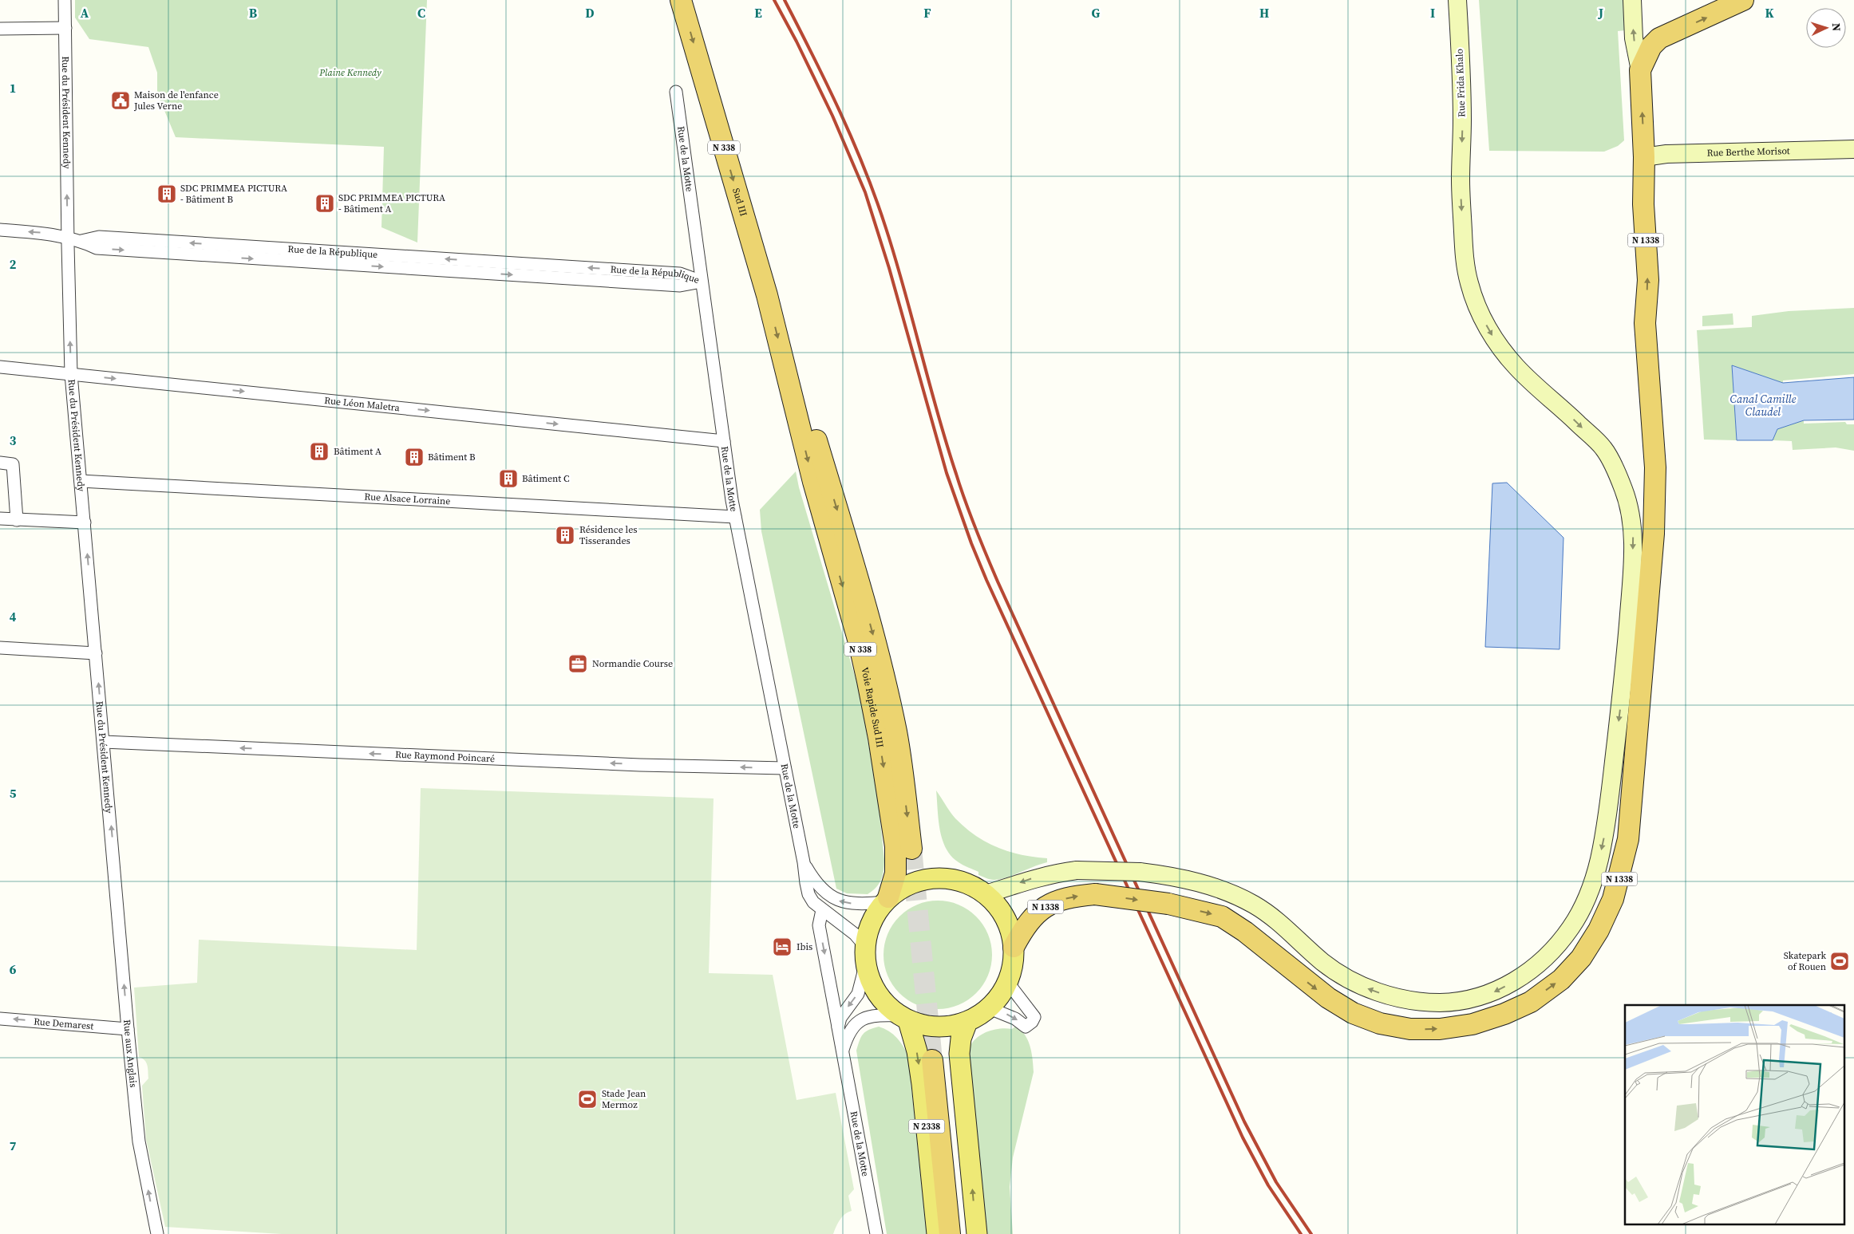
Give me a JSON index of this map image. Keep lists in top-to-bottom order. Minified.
{"streets":{"highway":["N 338","Sud III","N 1338","Voie Rapide Sud III"],"main road":["Rue Frida Khalo","Rue Berthe Morisot","N 2338"],"street":["Rue du Président Kennedy","Rue de la Motte","Rue de la République","Rue Léon Maletra","Rue Alsace Lorraine","Rue Raymond Poincaré","Rue Demarest","Rue aux Anglais"]},"crossings":[["Rue du Président Kennedy","Rue de la République"],["Rue du Président Kennedy","Rue Léon Maletra"],["Rue du Président Kennedy","Rue Alsace Lorraine"],["Rue du Président Kennedy","Rue Raymond Poincaré"],["Rue du Président Kennedy","Rue aux Anglais"],["Rue Berthe Morisot","N 1338"],["Rue de la Motte","Rue de la République"],["Rue de la Motte","Rue Léon Maletra"],["Rue de la Motte","Rue Alsace Lorraine"],["Rue de la Motte","Voie Rapide Sud III"],["Rue de la Motte","Rue Raymond Poincaré"],["Rue de la Motte","N 2338"],["Sud III","Voie Rapide Sud III"],["Rue Demarest","Rue aux Anglais"]],"one_way":["Rue du Président Kennedy","Sud III","Rue Léon Maletra","Rue Raymond Poincaré","Rue Demarest","Rue aux Anglais"],"water":["Canal Camille Claudel"],"parks":["Plaine Kennedy"],"places":{"public building":["Maison de l'enfance Jules Verne"],"building":["SDC PRIMMEA PICTURA - Bâtiment B","SDC PRIMMEA PICTURA - Bâtiment A","Bâtiment A","Bâtiment B","Bâtiment C","Résidence les Tisserandes"],"office":["Normandie Course"],"hotel":["Ibis"],"sports":["Skatepark of Rouen","Stade Jean Mermoz"]},"north":"right","grid":{"columns":["A","B","C","D","E","F","G","H","I","J","K"],"rows":["1","2","3","4","5","6","7"]}}
